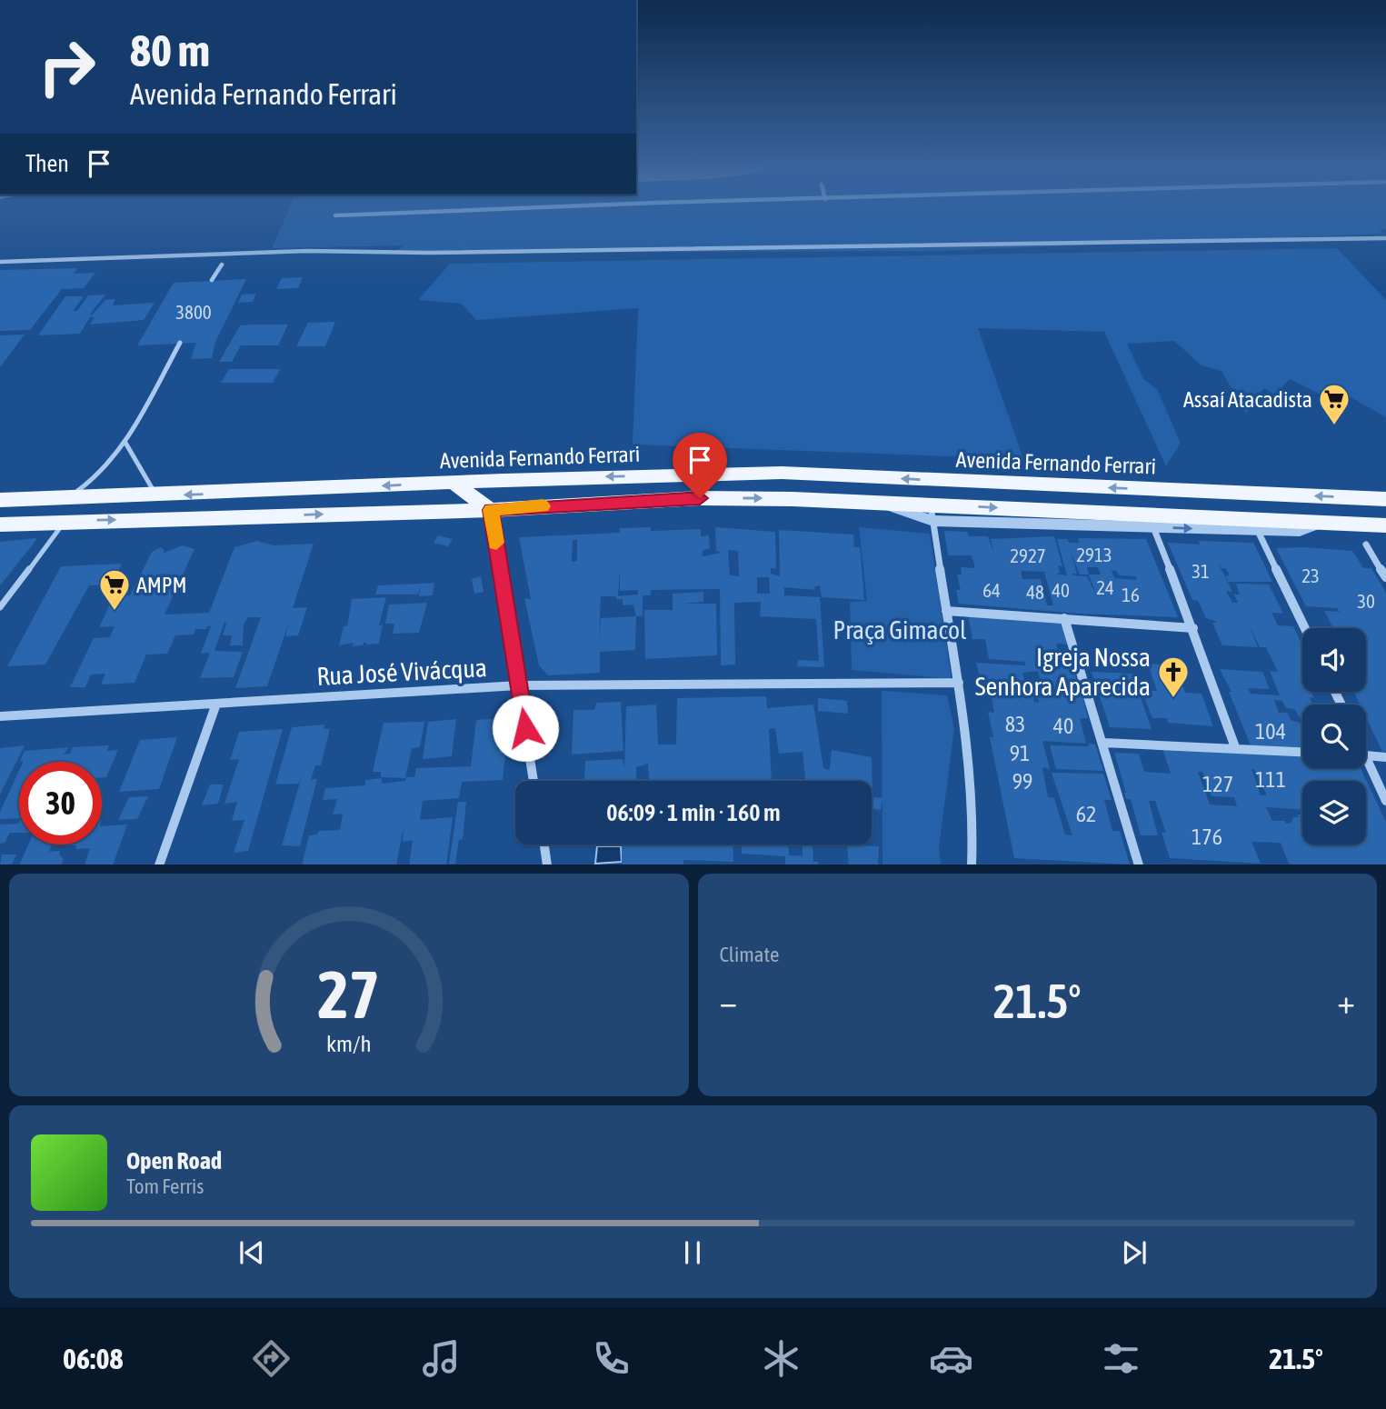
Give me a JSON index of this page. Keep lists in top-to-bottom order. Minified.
{"streets":{"main road":["Avenida Fernando Ferrari"],"street":["Rua José Vivácqua"]},"parks":["Praça Gimacol"],"places":{"supermarket":["Assaí Atacadista","AMPM"],"church":["Igreja Nossa Senhora Aparecida"]},"house_numbers":["3800","2913","2927","31","23","24","64","40","48","16","30","83","40","104","91","111","99","127","62","176"],"page":{"turn":["80 m","Avenida Fernando Ferrari"],"then":"Then","limit":"30","trip":"06:09 · 1 min · 160 m","tile":"Climate","heat":["−","21.5°","+"],"song":["Open Road","Tom Ferris"],"tabs":["06:08","21.5°"],"gauge":["27","km/h"]}}
